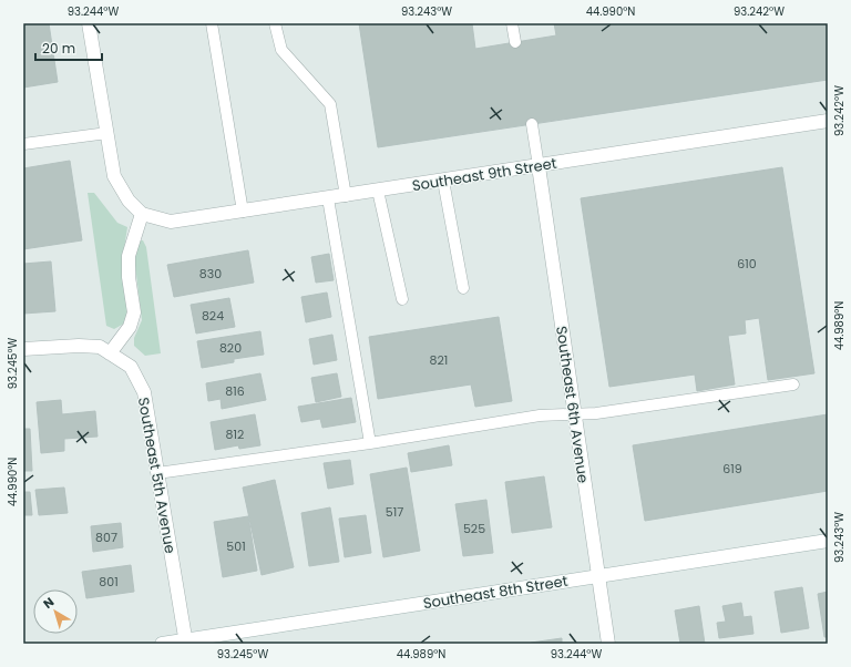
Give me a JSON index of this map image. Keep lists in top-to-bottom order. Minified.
{"streets":{"street":["Southeast 9th Street","Southeast 6th Avenue","Southeast 5th Avenue","Southeast 8th Street"]},"crossings":[["Southeast 9th Street","Southeast 6th Avenue"],["Southeast 6th Avenue","Southeast 8th Street"],["Southeast 5th Avenue","Southeast 8th Street"]],"house_numbers":["610","830","824","820","821","816","812","619","517","525","807","501","801"],"scale_bar":"20 m","north":"top left","coordinates":["93.244°W","93.243°W","44.990°N","93.242°W","44.989°N","93.245°W"]}
